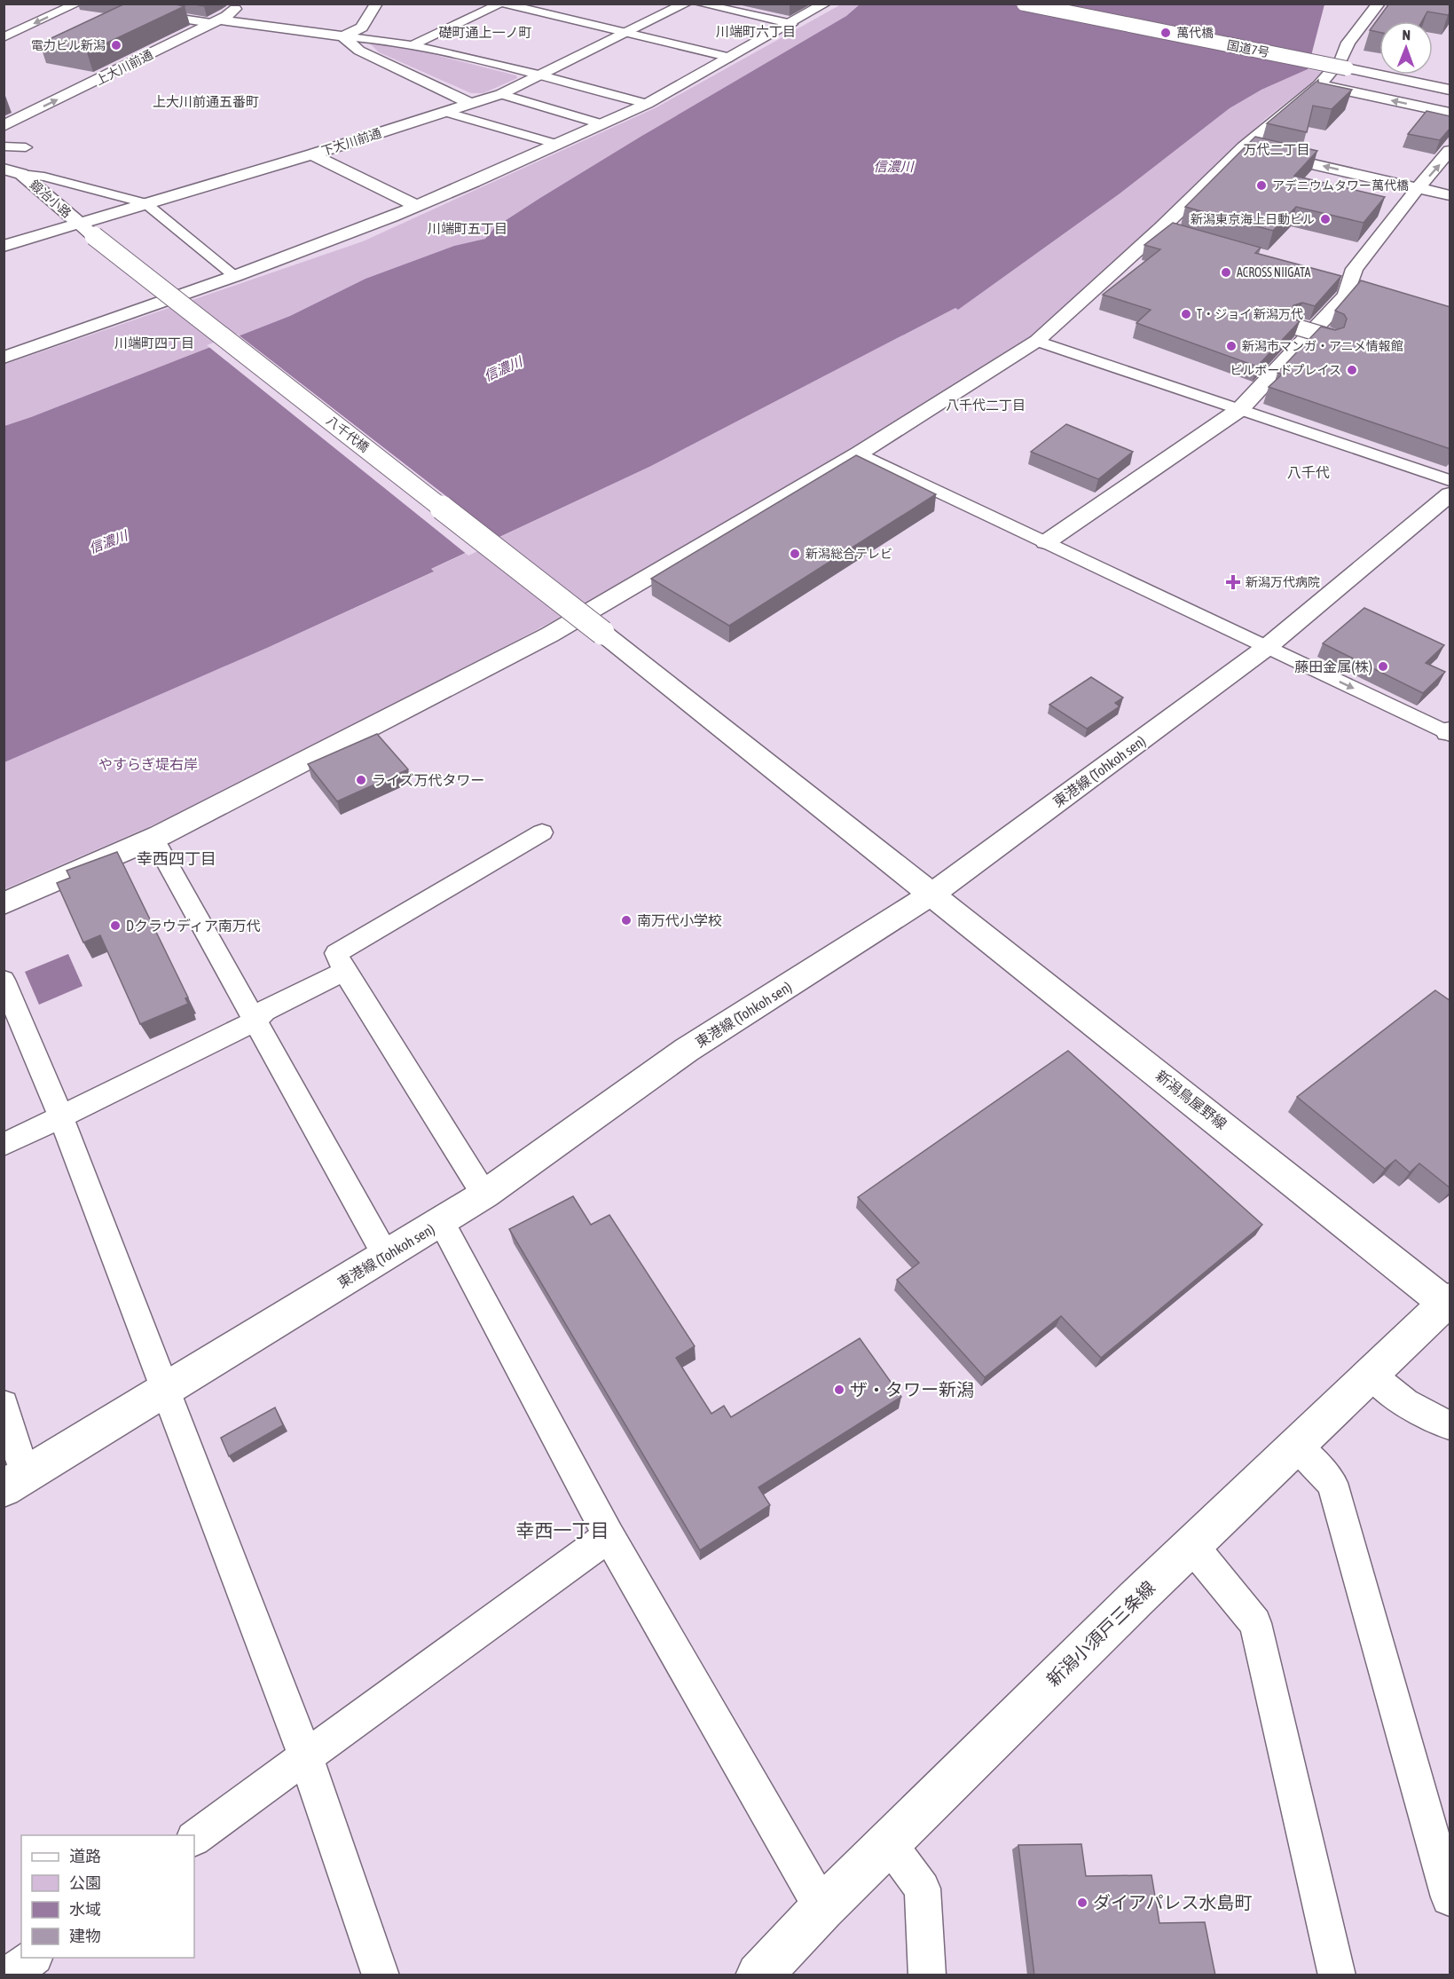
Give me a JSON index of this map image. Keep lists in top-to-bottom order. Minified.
{"streets":{"main road":["国道7号","上大川前通","下大川前通","鍛冶小路","八千代橋","東港線 (Tohkoh sen)","新潟鳥屋野線","新潟小須戸三条線"]},"crossings":[["下大川前通","鍛冶小路"],["下大川前通","八千代橋"],["鍛冶小路","八千代橋"],["八千代橋","東港線 (Tohkoh sen)"],["八千代橋","新潟鳥屋野線"],["東港線 (Tohkoh sen)","新潟鳥屋野線"],["新潟鳥屋野線","新潟小須戸三条線"]],"districts":["川端町六丁目","礎町通上一ノ町","上大川前通五番町","万代二丁目","川端町五丁目","川端町四丁目","八千代二丁目","八千代","幸西四丁目","幸西一丁目"],"water":["信濃川"],"parks":["やすらぎ堤右岸"],"places":{"other":["萬代橋","電力ビル新潟","アデニウムタワー萬代橋","新潟東京海上日動ビル","ACROSS NIIGATA","T・ジョイ 新潟万代","新潟市マンガ・アニメ情報館","ビルボードプレイス","新潟総合テレビ","藤田金属(株)","ライズ万代タワー","南万代小学校","Dクラウディア南万代","ザ・タワー新潟","ダイアパレス水島町"],"health":["新潟万代病院"]},"legend":["道路","公園","水域","建物"],"north":"top"}
